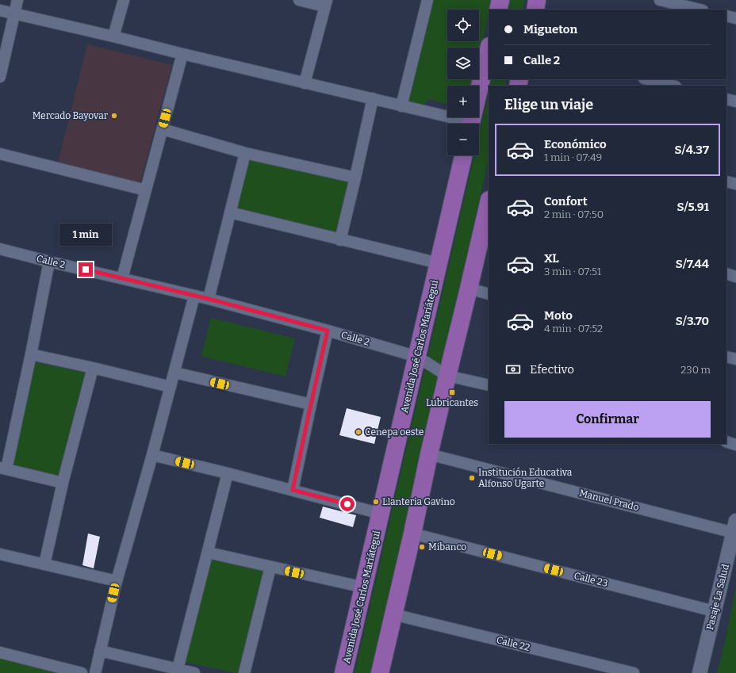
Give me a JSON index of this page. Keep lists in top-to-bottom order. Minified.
{"streets":{"main road":["Avenida José Carlos Mariátegui"],"street":["Calle 2","Manuel Prado","Calle 23","Pasaje La Salud","Calle 22"]},"crossings":[["Calle 2","Avenida José Carlos Mariátegui"],["Manuel Prado","Pasaje La Salud"],["Calle 23","Pasaje La Salud"]],"places":{"other":["Mercado Bayovar","Cenepa oeste","Institución Educativa Alfonso Ugarte","Llanteria Gavino","Mibanco"],"transit":["Lubricantes"]},"page":{"map_buttons":["+","−"],"banner":["Migueton","Calle 2"],"heading":"Elige un viaje","list":[{"name":"Económico","note":"1 min · 07:49","value":"S/4.37"},{"name":"Confort","note":"2 min · 07:50","value":"S/5.91"},{"name":"XL","note":"3 min · 07:51","value":"S/7.44"},{"name":"Moto","note":"4 min · 07:52","value":"S/3.70"}],"bubble":"1 min","pay":["Efectivo","230 m"],"buttons":"Confirmar"}}
